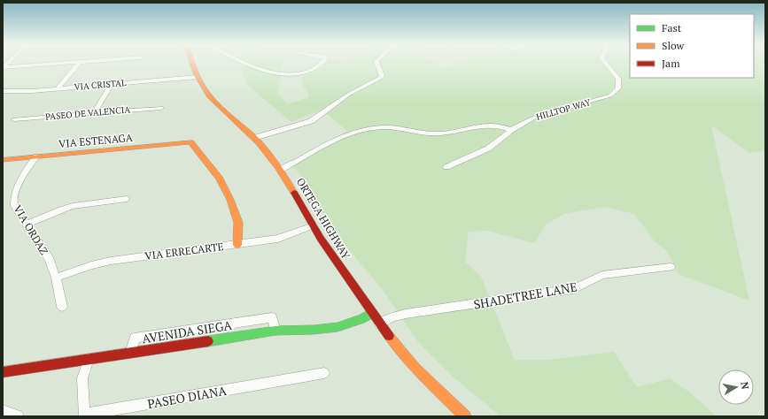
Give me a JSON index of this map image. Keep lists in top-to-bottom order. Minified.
{"streets":{"main road":["VIA ESTENAGA","ORTEGA HIGHWAY","AVENIDA SIEGA"],"street":["VIA CRISTAL","HILLTOP WAY","PASEO DE VALENCIA","VIA ORDAZ","VIA ERRECARTE","SHADETREE LANE","PASEO DIANA"]},"crossings":[["VIA CRISTAL","ORTEGA HIGHWAY"],["VIA ESTENAGA","VIA ORDAZ"],["VIA ESTENAGA","VIA ERRECARTE"],["ORTEGA HIGHWAY","VIA ERRECARTE"],["ORTEGA HIGHWAY","SHADETREE LANE"],["VIA ORDAZ","VIA ERRECARTE"],["AVENIDA SIEGA","PASEO DIANA"]],"legend":["Fast","Slow","Jam"],"north":"right"}
